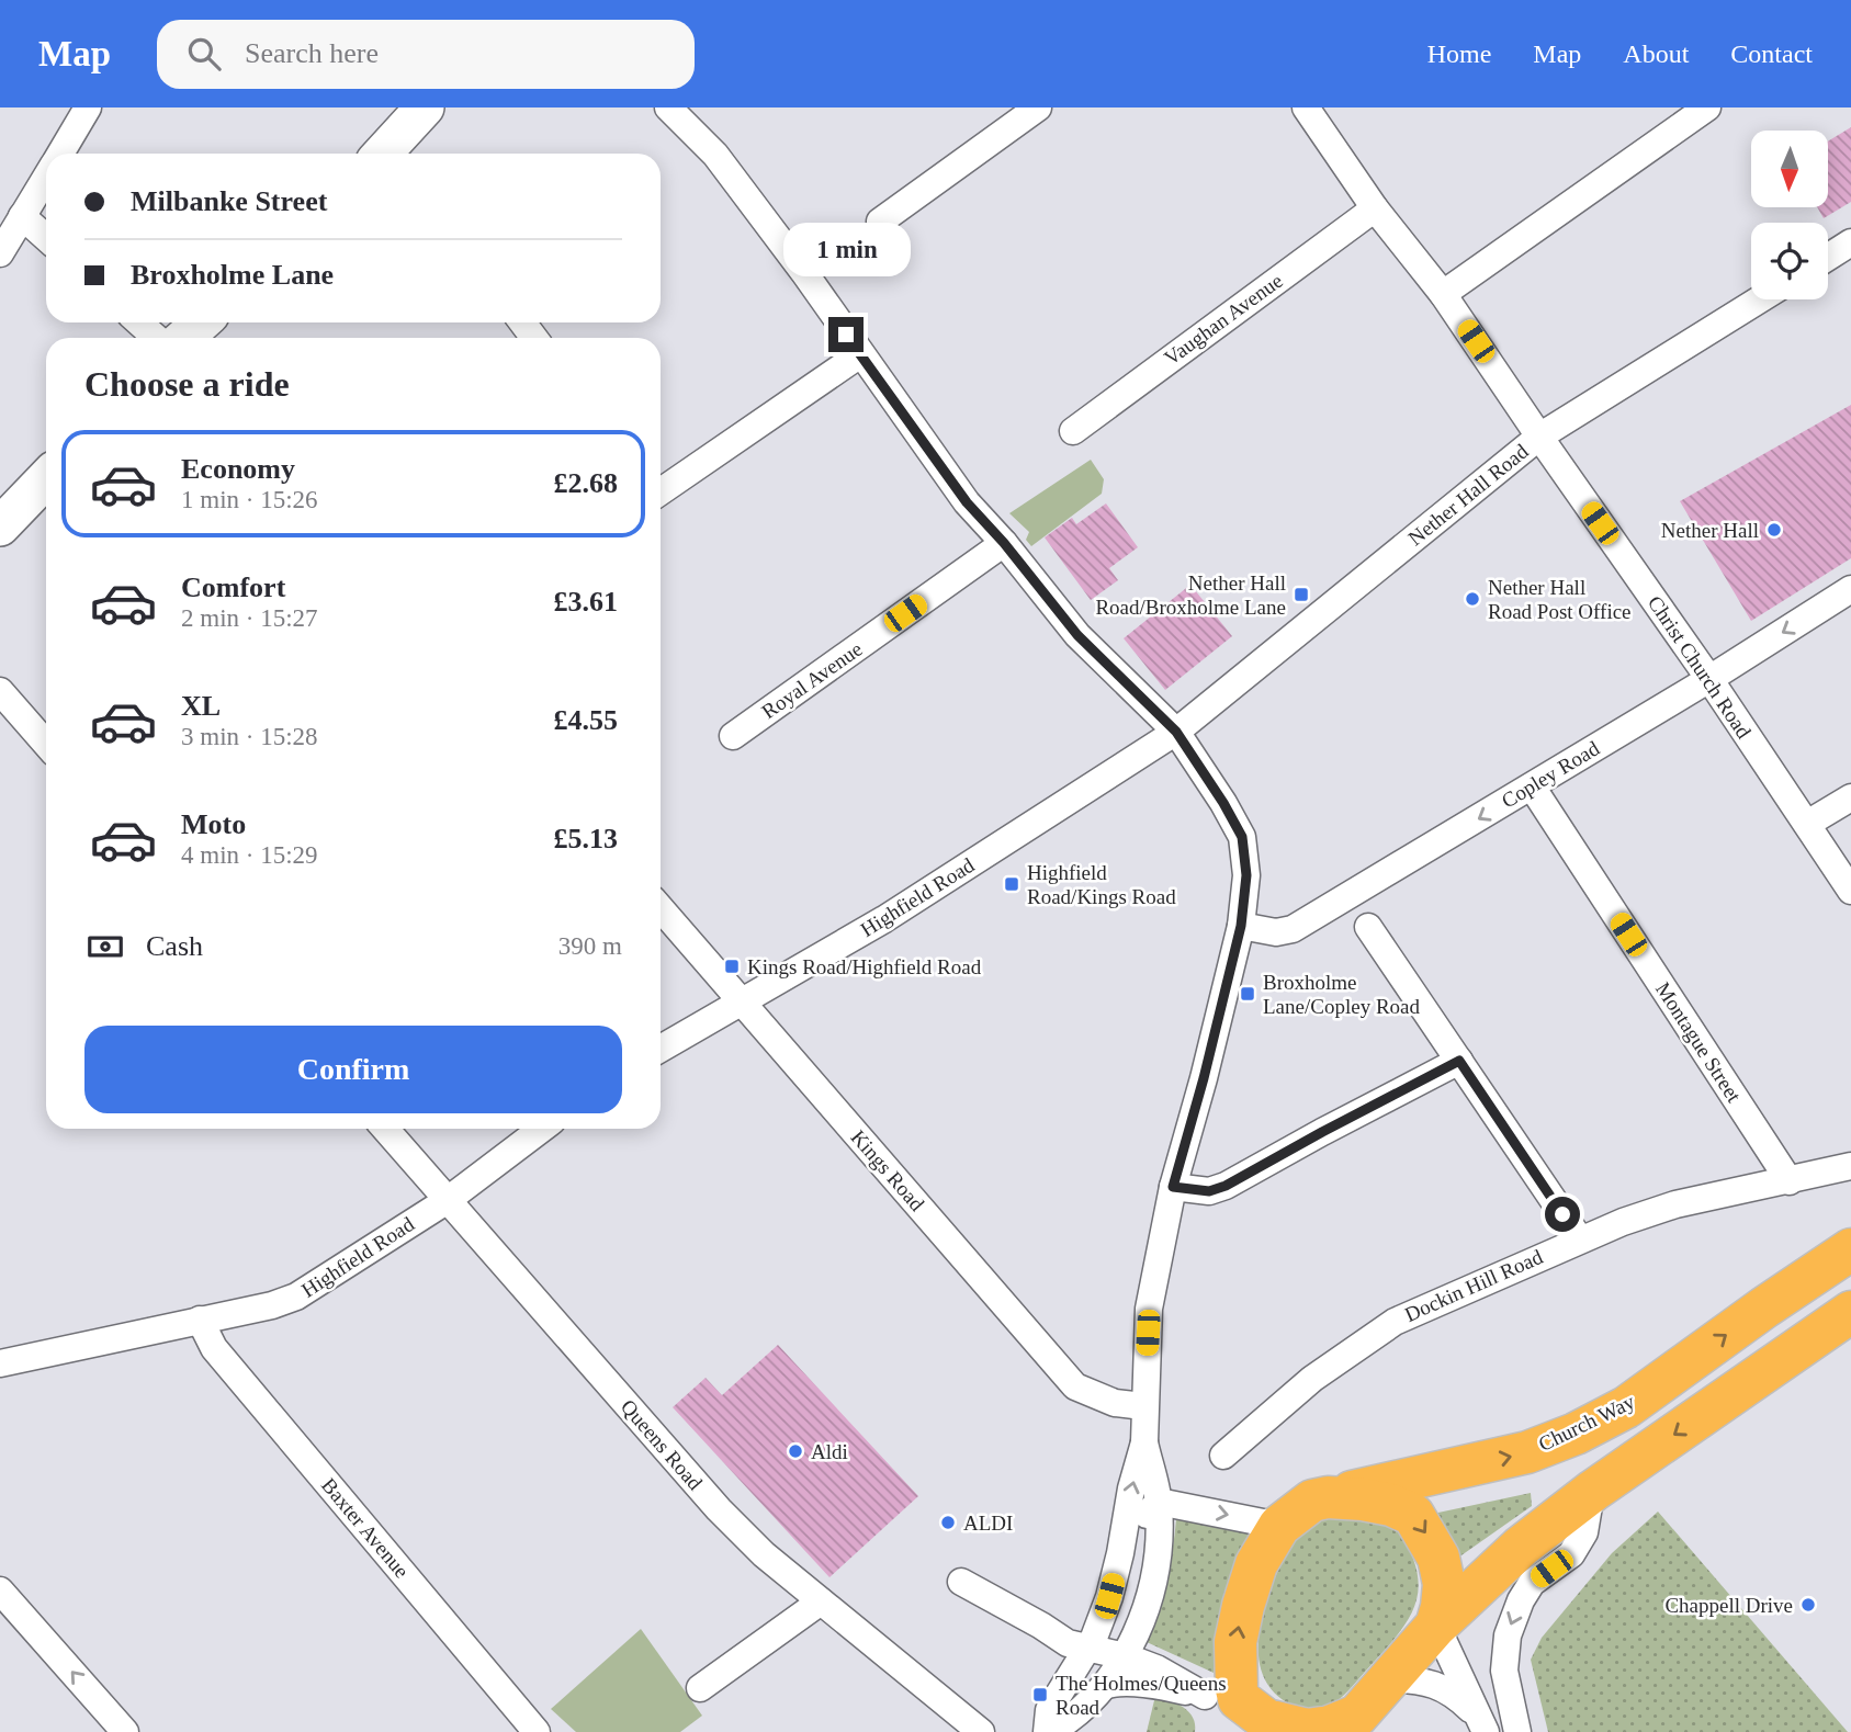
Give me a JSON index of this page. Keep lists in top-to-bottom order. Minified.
{"streets":{"highway":["Church Way"],"street":["Vaughan Avenue","Nether Hall Road","Christ Church Road","Royal Avenue","Copley Road","Highfield Road","Montague Street","Kings Road","Dockin Hill Road","Queens Road","Baxter Avenue"]},"crossings":[["Vaughan Avenue","Christ Church Road"],["Nether Hall Road","Christ Church Road"],["Nether Hall Road","Highfield Road"],["Christ Church Road","Copley Road"],["Copley Road","Montague Street"],["Highfield Road","Kings Road"],["Highfield Road","Queens Road"],["Highfield Road","Baxter Avenue"],["Montague Street","Dockin Hill Road"]],"places":{"other":["Nether Hall","Nether Hall Road Post Office","Aldi","ALDI","Chappell Drive"],"transit":["Nether Hall Road/Broxholme Lane","Highfield Road/Kings Road","Kings Road/Highfield Road","Broxholme Lane/Copley Road","The Holmes/Queens Road"]},"north":"bottom","page":{"header":"Map","search":"Search here","nav":["Home","Map","About","Contact"],"banner":["Milbanke Street","Broxholme Lane"],"bubble":"1 min","heading":"Choose a ride","list":[{"name":"Economy","note":"1 min · 15:26","value":"£2.68"},{"name":"Comfort","note":"2 min · 15:27","value":"£3.61"},{"name":"XL","note":"3 min · 15:28","value":"£4.55"},{"name":"Moto","note":"4 min · 15:29","value":"£5.13"}],"pay":["Cash","390 m"],"buttons":"Confirm"}}
